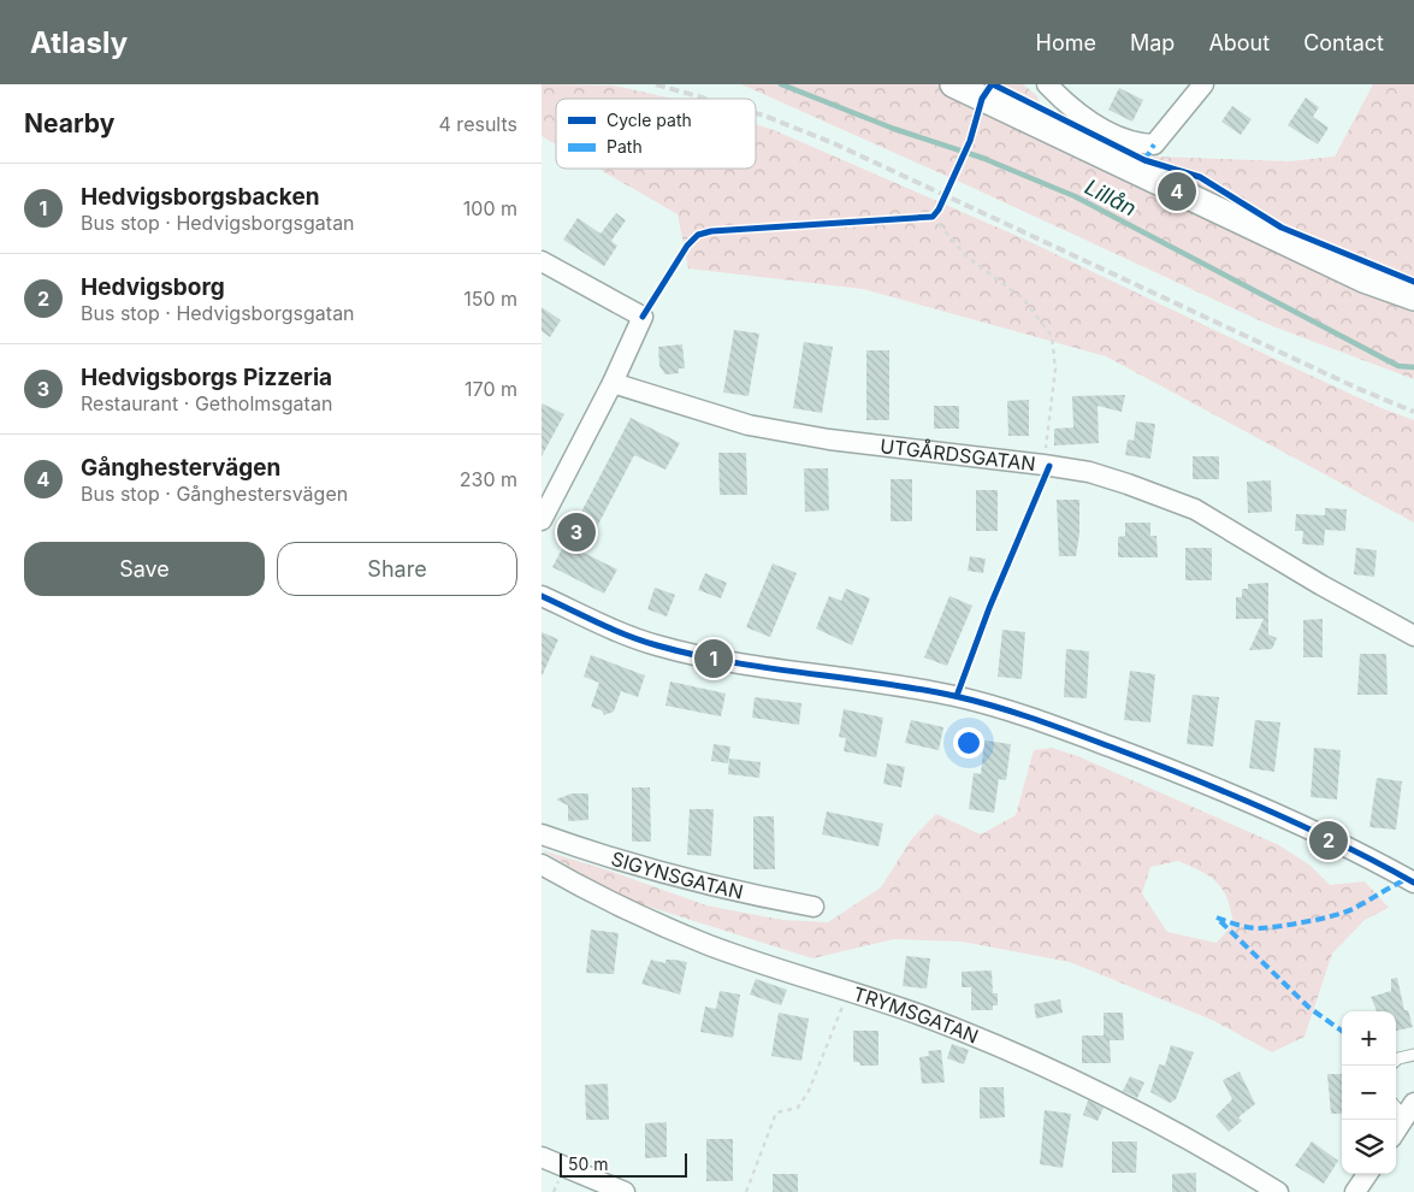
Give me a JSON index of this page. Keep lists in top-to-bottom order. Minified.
{"streets":{"street":["UTGÅRDSGATAN","SIGYNSGATAN","TRYMSGATAN"]},"water":["Lillån"],"legend":["Cycle path","Path"],"scale_bar":"50 m","page":{"header":"Atlasly","nav":["Home","Map","About","Contact"],"heading":["Nearby","4 results"],"list":[{"mark":"1","name":"Hedvigsborgsbacken","note":"Bus stop · Hedvigsborgsgatan","value":"100 m"},{"mark":"2","name":"Hedvigsborg","note":"Bus stop · Hedvigsborgsgatan","value":"150 m"},{"mark":"3","name":"Hedvigsborgs Pizzeria","note":"Restaurant · Getholmsgatan","value":"170 m"},{"mark":"4","name":"Gånghestervägen","note":"Bus stop · Gånghestersvägen","value":"230 m"}],"pins":["4","3","1","2"],"buttons":["Save","Share"],"map_buttons":["+","−"],"scale":"50 m"}}
